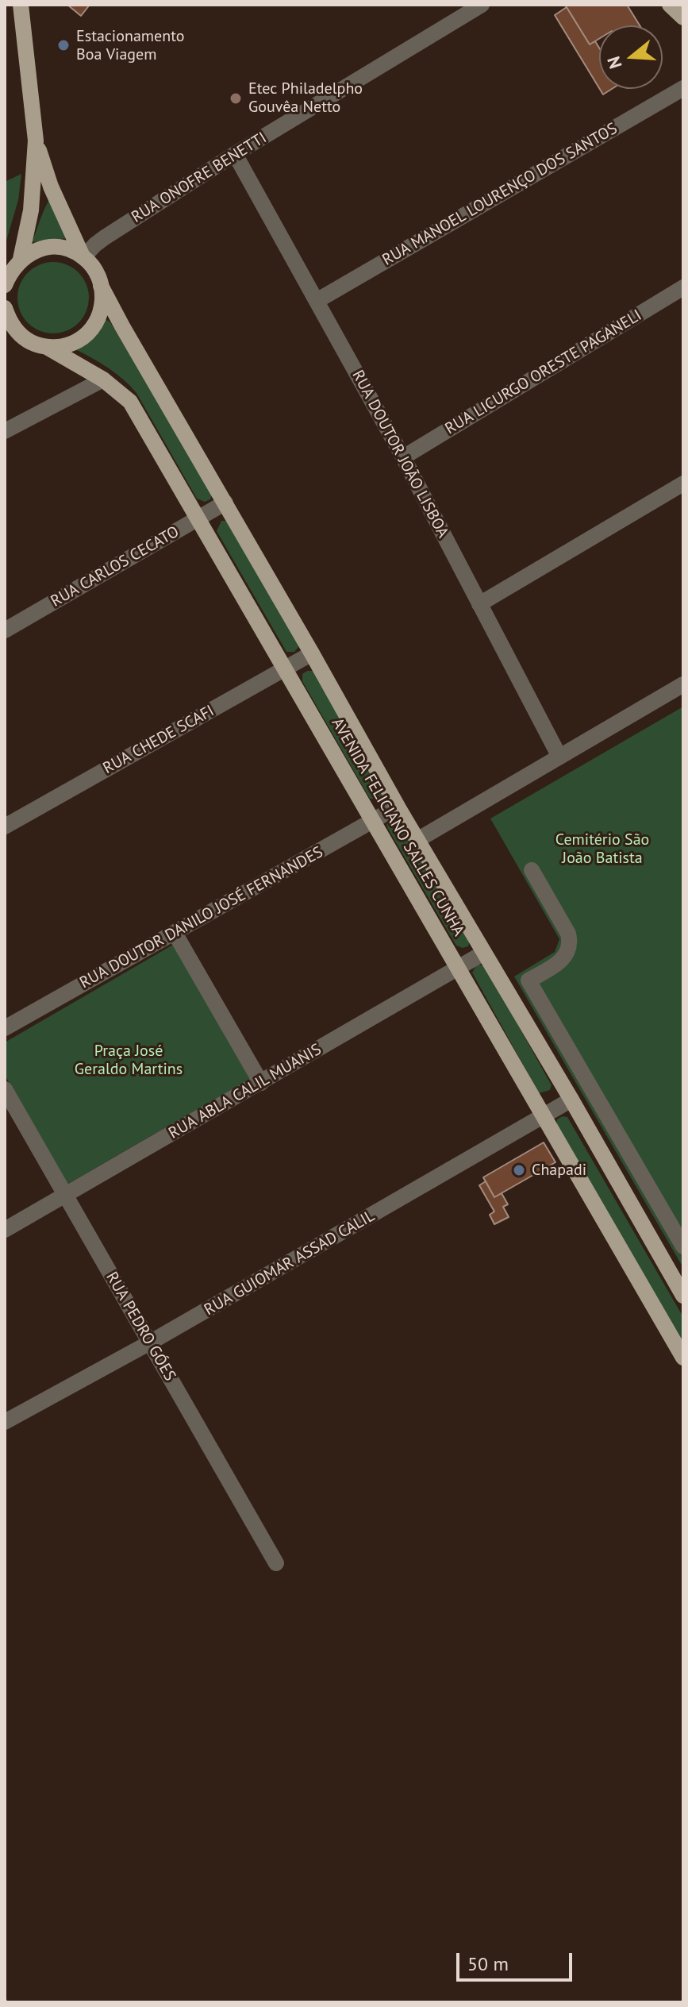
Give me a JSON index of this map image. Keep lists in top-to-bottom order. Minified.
{"streets":{"main road":["AVENIDA FELICIANO SALLES CUNHA"],"street":["RUA ONOFRE BENETTI","RUA MANOEL LOURENÇO DOS SANTOS","RUA LICURGO ORESTE PAGANELI","RUA DOUTOR JOÃO LISBOA","RUA CARLOS CECATO","RUA CHEDE SCAFI","RUA DOUTOR DANILO JOSÉ FERNANDES","RUA ABLA CALIL MUANIS","RUA GUIOMAR ASSAD CALIL","RUA PEDRO GÓES"]},"crossings":[["RUA ONOFRE BENETTI","RUA DOUTOR JOÃO LISBOA"],["RUA ONOFRE BENETTI","AVENIDA FELICIANO SALLES CUNHA"],["RUA MANOEL LOURENÇO DOS SANTOS","RUA DOUTOR JOÃO LISBOA"],["RUA LICURGO ORESTE PAGANELI","RUA DOUTOR JOÃO LISBOA"],["RUA CARLOS CECATO","AVENIDA FELICIANO SALLES CUNHA"],["RUA CHEDE SCAFI","AVENIDA FELICIANO SALLES CUNHA"],["AVENIDA FELICIANO SALLES CUNHA","RUA DOUTOR DANILO JOSÉ FERNANDES"],["AVENIDA FELICIANO SALLES CUNHA","RUA ABLA CALIL MUANIS"],["AVENIDA FELICIANO SALLES CUNHA","RUA GUIOMAR ASSAD CALIL"],["RUA ABLA CALIL MUANIS","RUA PEDRO GÓES"],["RUA GUIOMAR ASSAD CALIL","RUA PEDRO GÓES"]],"parks":["Cemitério São João Batista","Praça José Geraldo Martins"],"places":["Estacionamento Boa Viagem","Etec Philadelpho Gouvêa Netto","Chapadi"],"scale_bar":"50 m","north":"left"}
